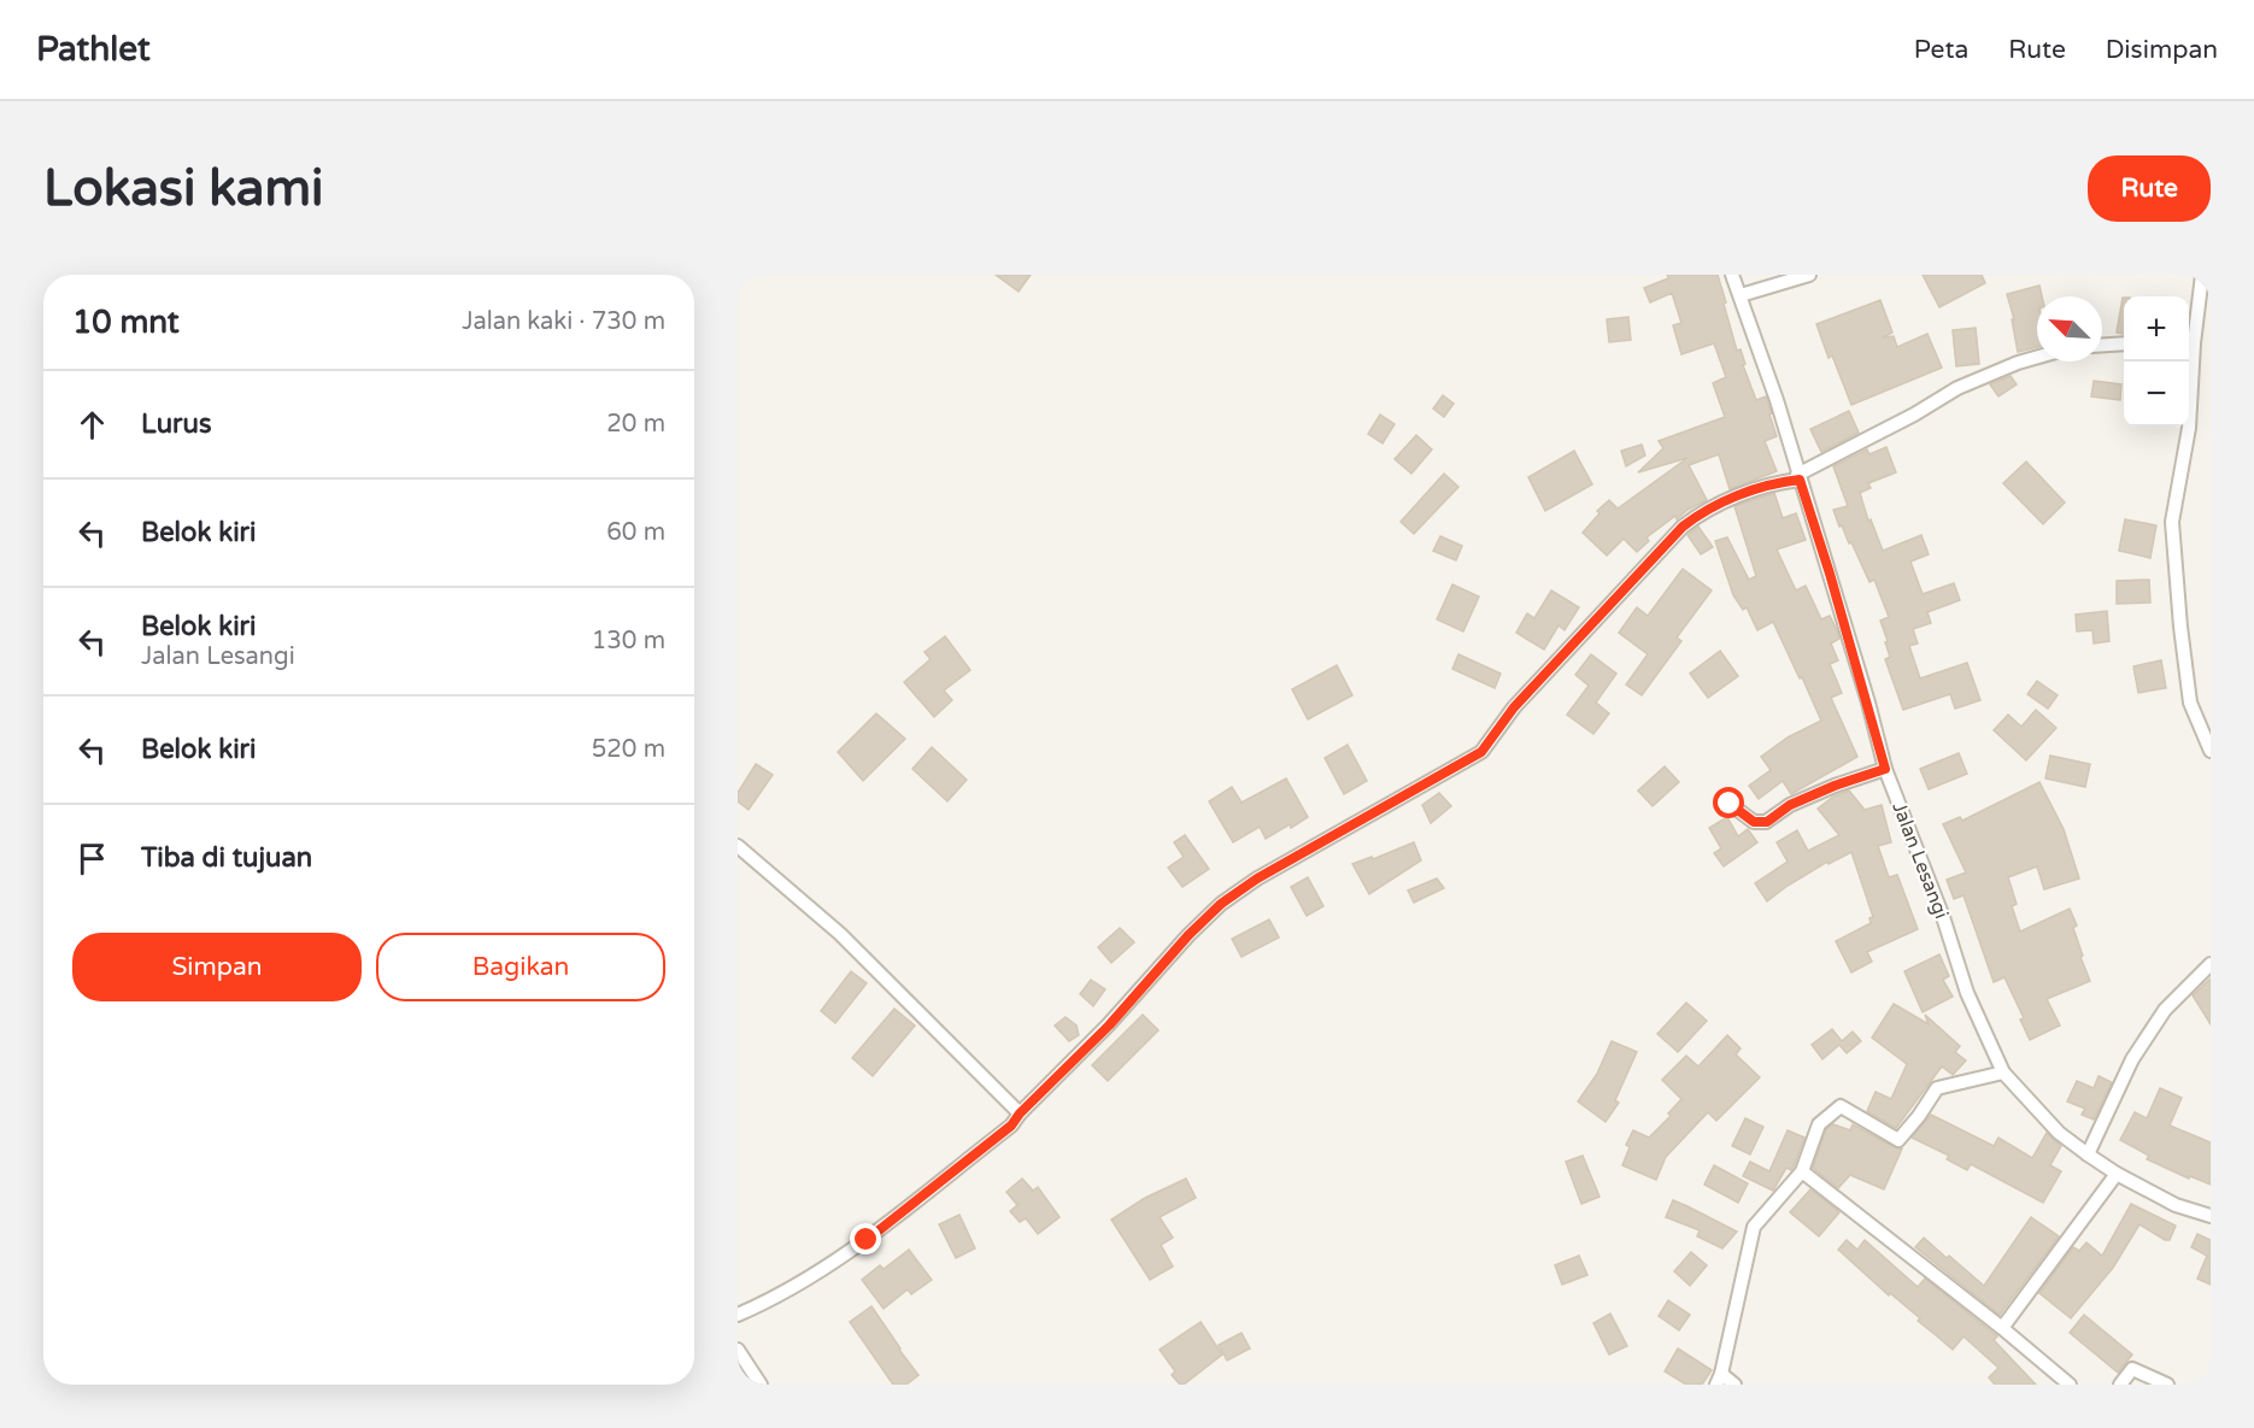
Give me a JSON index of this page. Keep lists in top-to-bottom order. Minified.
{"streets":{"street":["Jalan Lesangi"]},"north":"top left","page":{"header":"Pathlet","nav":["Peta","Rute","Disimpan"],"buttons":["Rute",["Simpan","Bagikan"]],"title":"Lokasi kami","heading":["10 mnt","Jalan kaki · 730 m"],"map_buttons":["+","−"],"list":[["Lurus","20 m"],["Belok kiri","60 m"],["Belok kiri","Jalan Lesangi","130 m"],["Belok kiri","520 m"],"Tiba di tujuan"]}}
